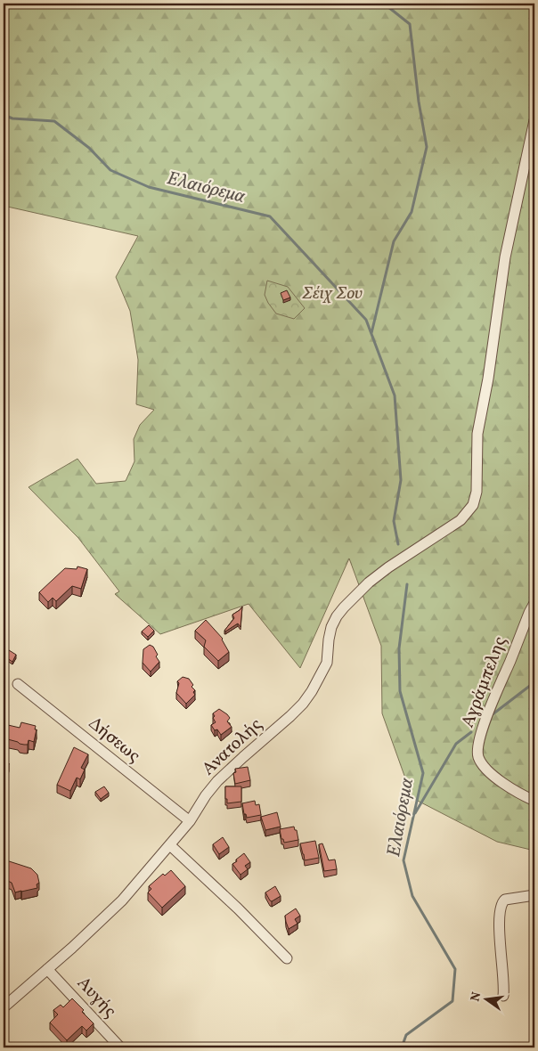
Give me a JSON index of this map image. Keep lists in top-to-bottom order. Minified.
{"streets":{"street":["Αγράμπελης","Δήσεως","Ανατολής","Αυγής"]},"crossings":[["Δήσεως","Ανατολής"],["Ανατολής","Αυγής"]],"water":["Ελαιόρεμα"],"parks":["Σέιχ Σου"],"north":"left"}
